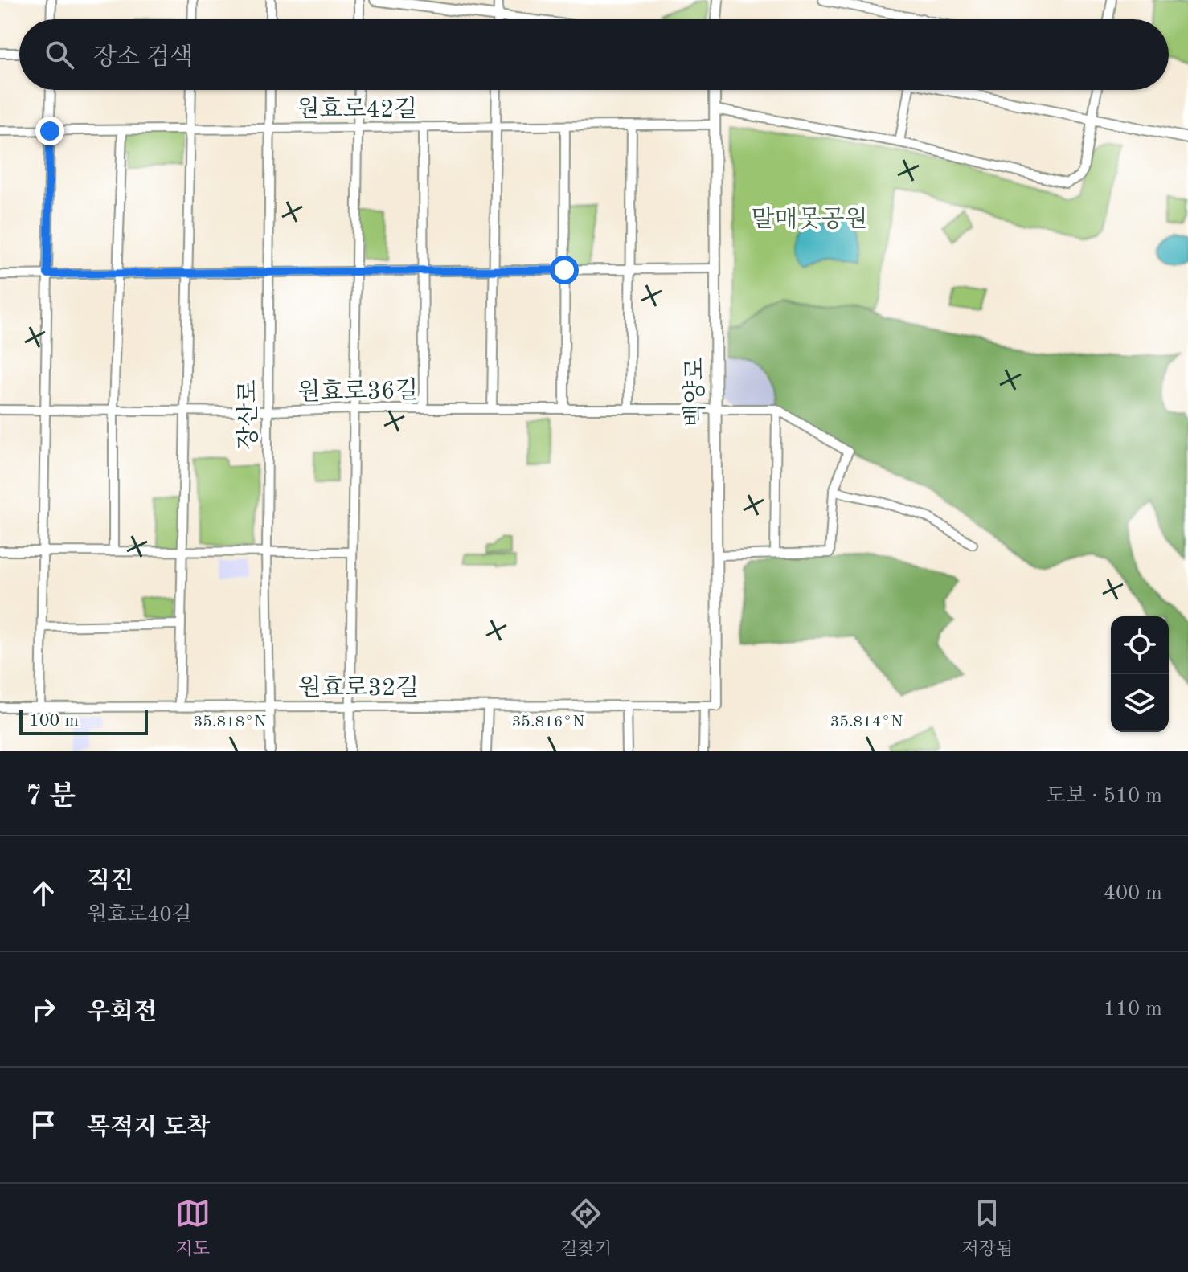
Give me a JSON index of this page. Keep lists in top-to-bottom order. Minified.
{"streets":{"street":["원효로42길","원효로36길","백양로","장산로","원효로32길"]},"crossings":[["원효로42길","백양로"],["원효로42길","장산로"],["원효로36길","백양로"],["원효로36길","장산로"],["백양로","원효로32길"],["장산로","원효로32길"]],"parks":["말매못공원"],"scale_bar":"100 m","page":{"search":"장소 검색","scale":"100 m","heading":["7 분","도보 · 510 m"],"list":[["직진","원효로40길","400 m"],["우회전","110 m"],"목적지 도착"],"nav":["지도","길찾기","저장됨"]},"coordinates":["35.818°N","35.816°N","35.814°N"]}
